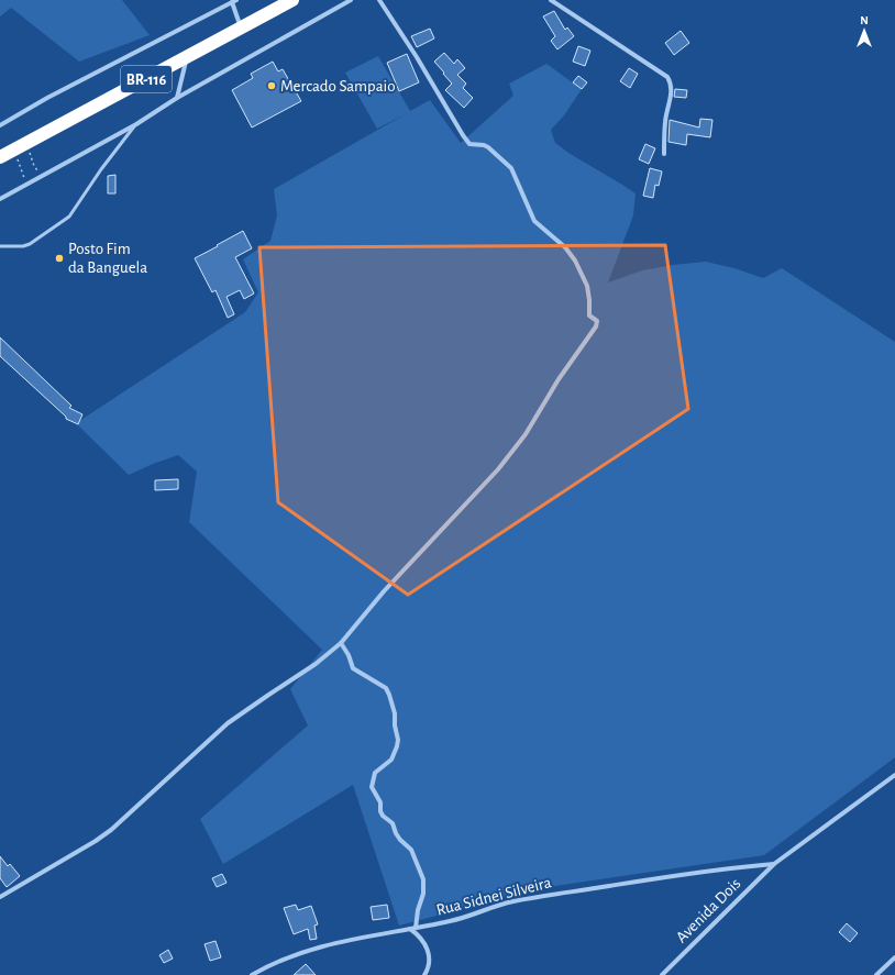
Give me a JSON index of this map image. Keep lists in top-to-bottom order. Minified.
{"streets":{"highway":["BR-116"],"street":["Rua Sidnei Silveira","Avenida Dois"]},"crossings":[["Rua Sidnei Silveira","Avenida Dois"]],"places":["Mercado Sampaio","Posto Fim da Banguela"],"north":"top"}
